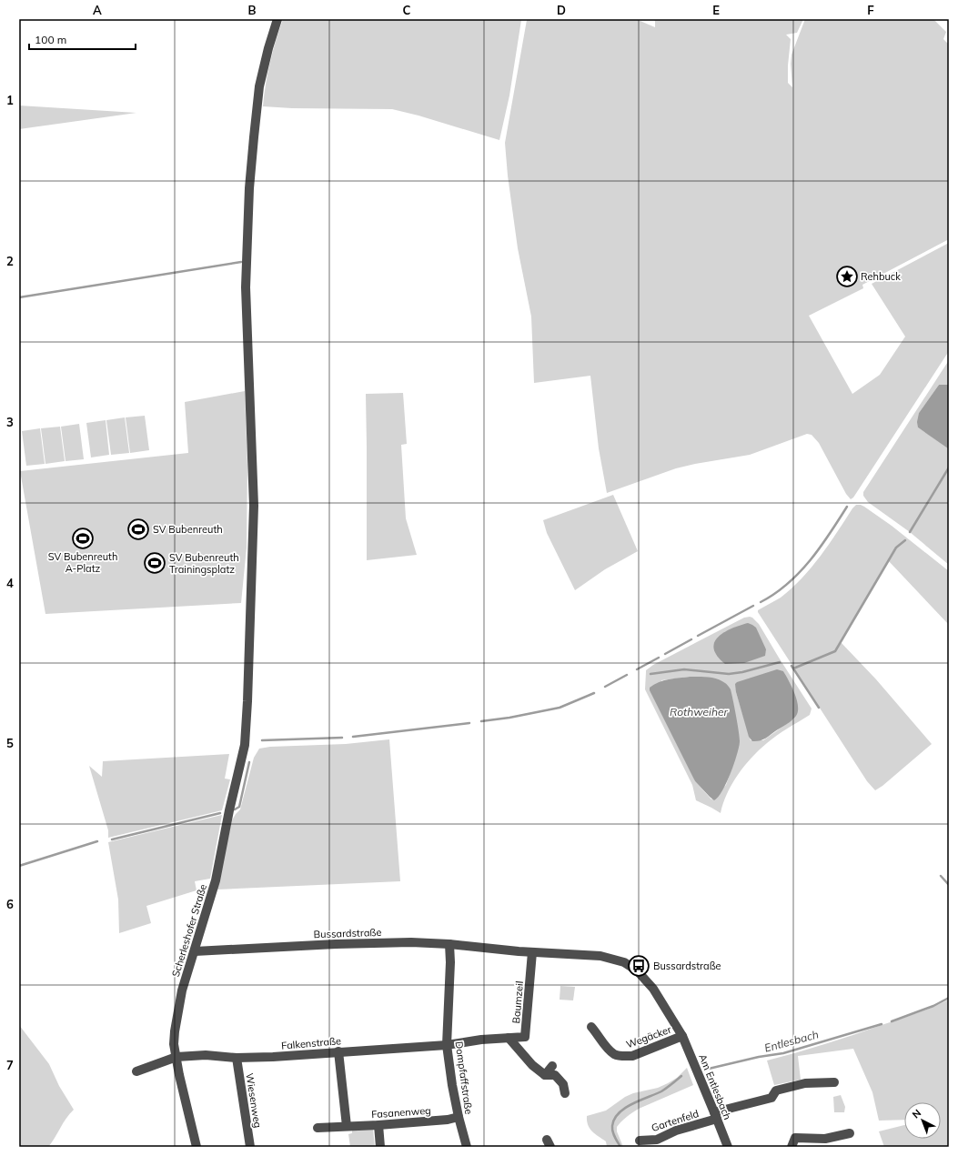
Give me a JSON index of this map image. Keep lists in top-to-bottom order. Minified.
{"streets":{"street":["Scherleshofer Straße","Bussardstraße","Baumzeil","Wegäcker","Falkenstraße","Dompfaffstraße","Am Entlesbach","Wiesenweg","Fasanenweg","Gartenfeld"]},"crossings":[["Scherleshofer Straße","Bussardstraße"],["Scherleshofer Straße","Falkenstraße"],["Bussardstraße","Baumzeil"],["Bussardstraße","Wegäcker"],["Bussardstraße","Dompfaffstraße"],["Bussardstraße","Am Entlesbach"],["Baumzeil","Falkenstraße"],["Baumzeil","Dompfaffstraße"],["Wegäcker","Am Entlesbach"],["Falkenstraße","Dompfaffstraße"],["Falkenstraße","Wiesenweg"],["Dompfaffstraße","Fasanenweg"],["Am Entlesbach","Gartenfeld"]],"water":["Rothweiher","Entlesbach"],"places":{"place":["Rehbuck"],"sports":["SV Bubenreuth","SV Bubenreuth A-Platz","SV Bubenreuth Trainingsplatz"],"bus stop":["Bussardstraße"]},"scale_bar":"100 m","north":"top left","grid":{"columns":["A","B","C","D","E","F"],"rows":["1","2","3","4","5","6","7"]}}
